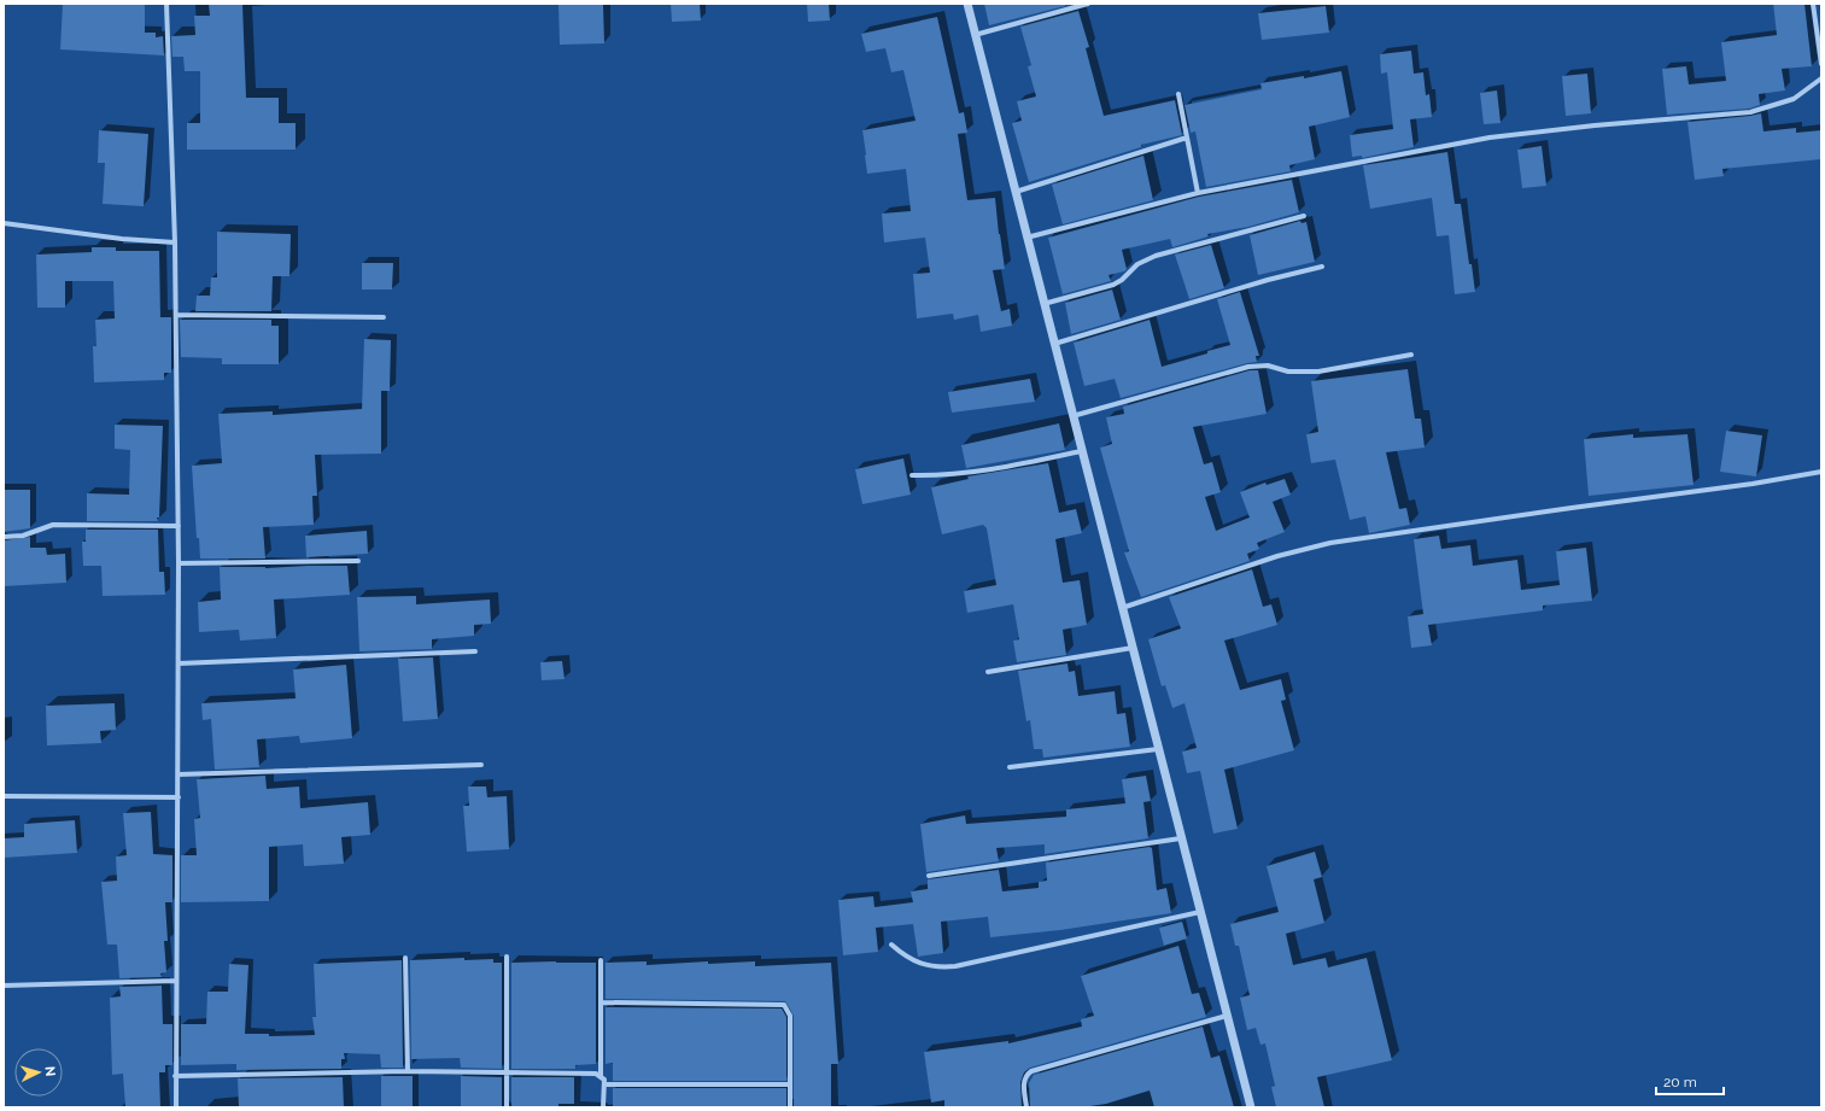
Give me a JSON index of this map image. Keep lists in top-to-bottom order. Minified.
{"scale_bar":"20 m","north":"right"}
